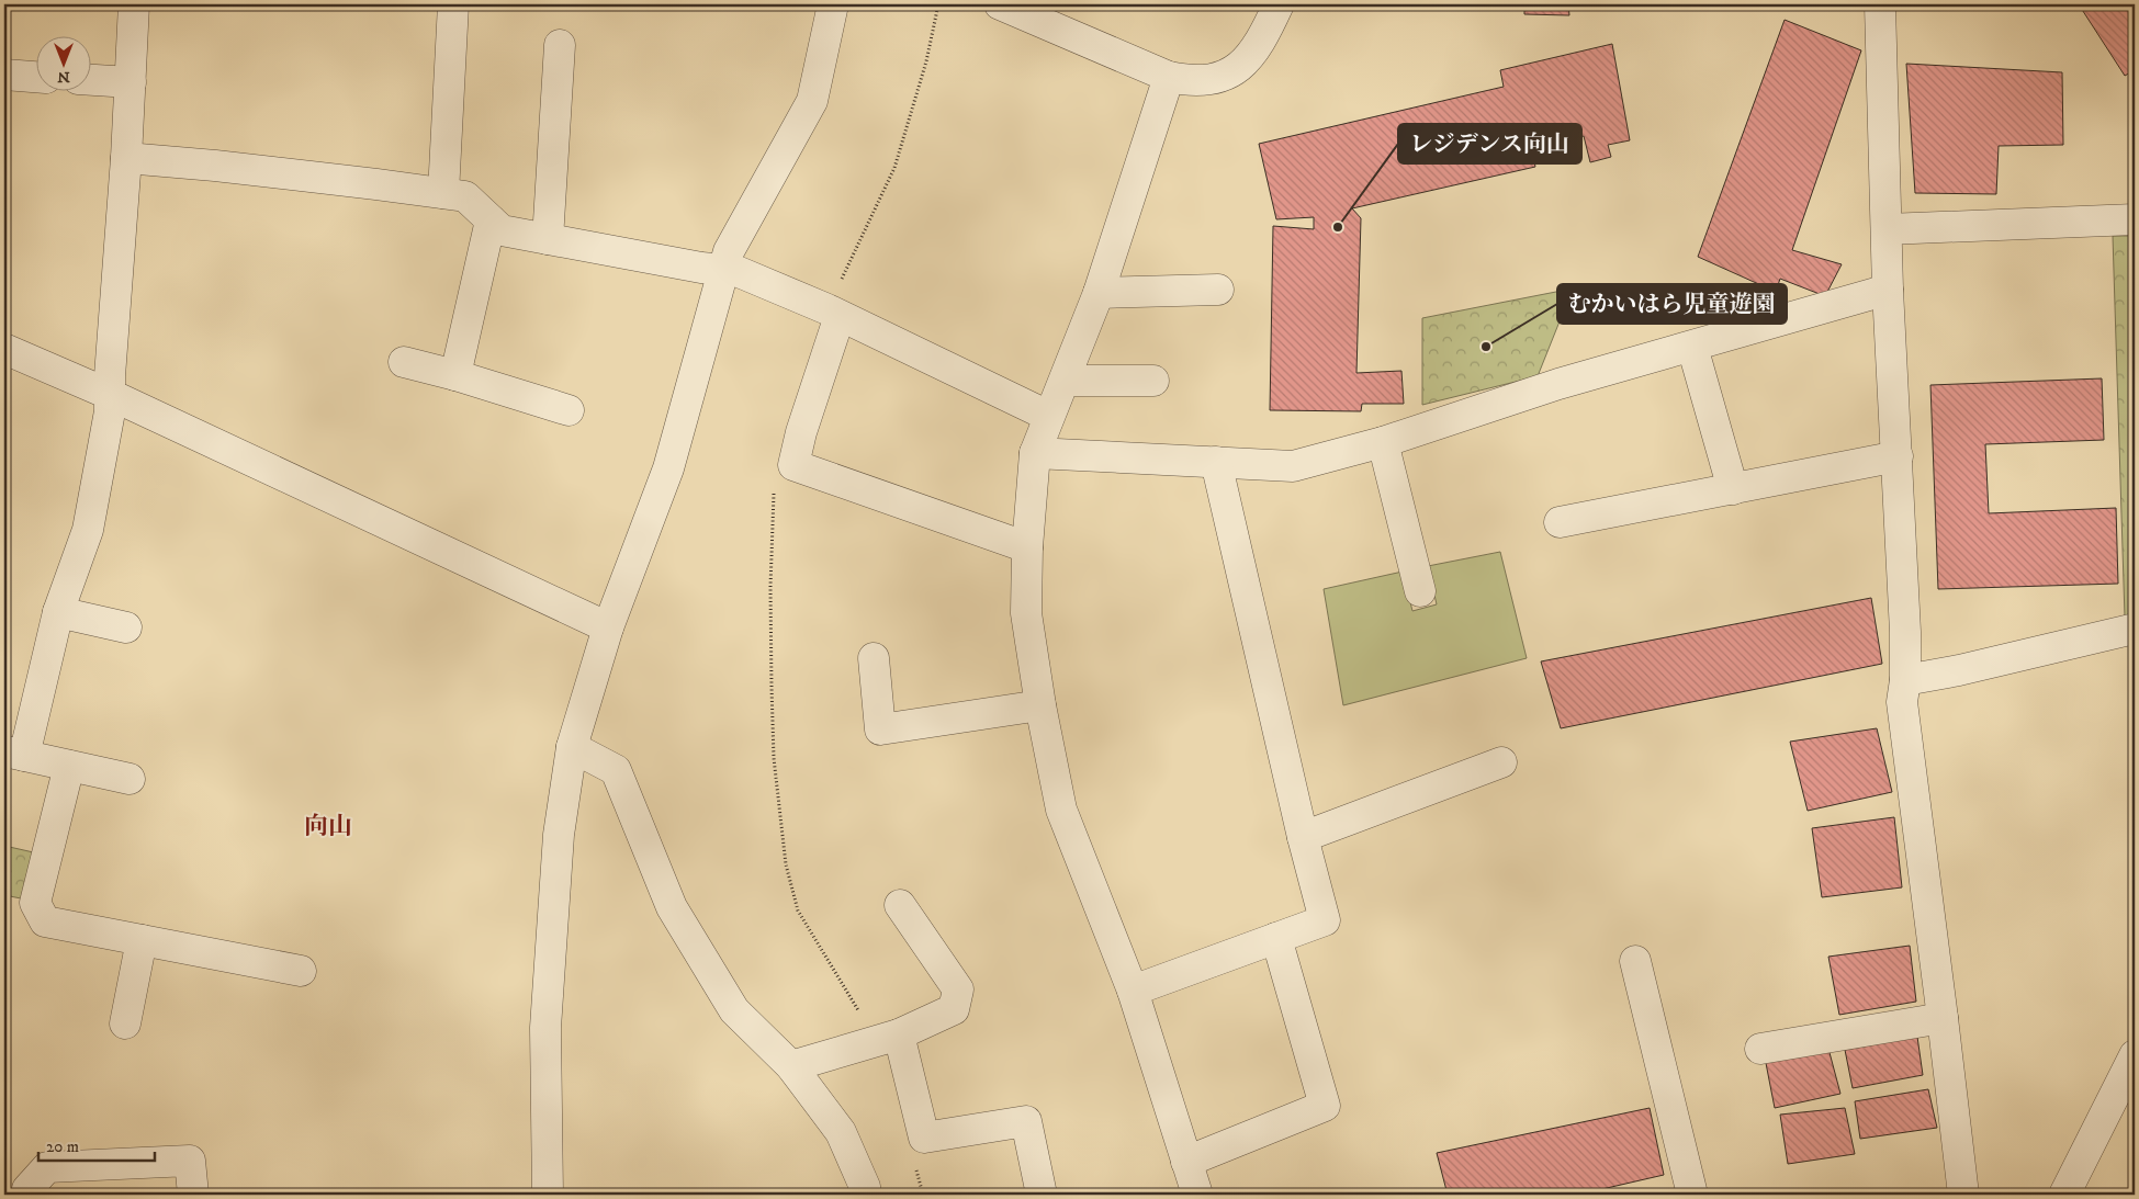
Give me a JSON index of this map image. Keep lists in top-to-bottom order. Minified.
{"districts":["向山"],"places":["レジデンス向山","むかいはら児童遊園"],"scale_bar":"20 m","north":"bottom"}
